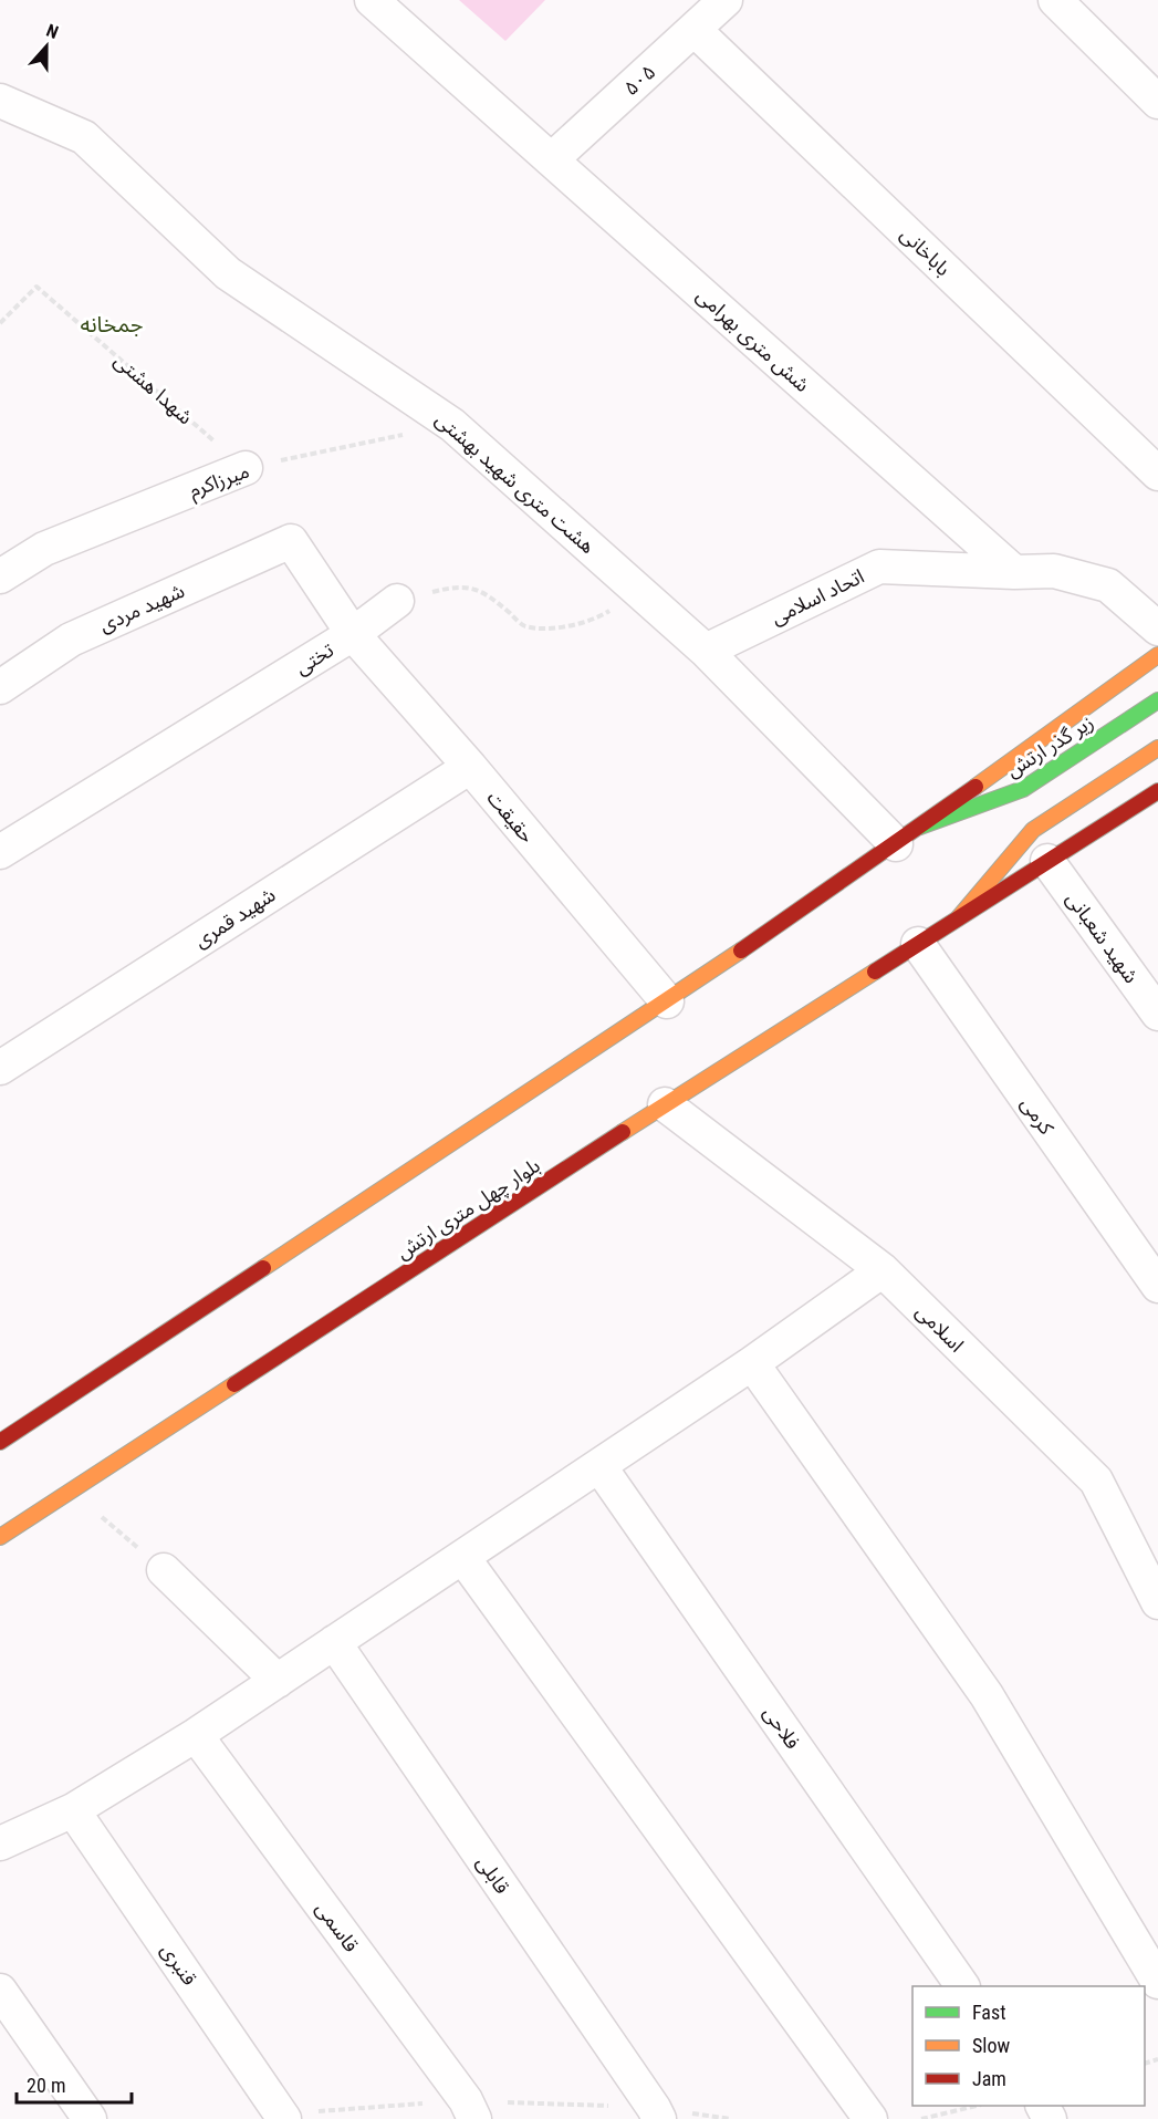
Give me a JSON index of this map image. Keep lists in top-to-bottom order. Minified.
{"streets":{"main road":["زیر گذر ارتش","بلوار چهل متری ارتش"],"street":["۵۰۵","باباخانی","شش متری بهرامی","میرزاکرم","هشت متری شهید بهشتی","اتحاد اسلامی","شهید مردی","تختی","حقیقت","شهید قمری","شهید شعبانی","کرمی","اسلامی","فلاحی","قابلی","قاسمی","قنبری"],"path":["شهدا هشتی"]},"crossings":[["۵۰۵","باباخانی"],["۵۰۵","شش متری بهرامی"],["شش متری بهرامی","اتحاد اسلامی"],["شهدا هشتی","میرزاکرم"],["میرزاکرم","هشت متری شهید بهشتی"],["هشت متری شهید بهشتی","اتحاد اسلامی"],["هشت متری شهید بهشتی","زیر گذر ارتش"],["شهید مردی","حقیقت"],["تختی","حقیقت"],["حقیقت","شهید قمری"],["شهید شعبانی","بلوار چهل متری ارتش"],["کرمی","بلوار چهل متری ارتش"],["بلوار چهل متری ارتش","اسلامی"]],"districts":["جمخانه"],"legend":["Fast","Slow","Jam"],"scale_bar":"20 m","north":"top"}
